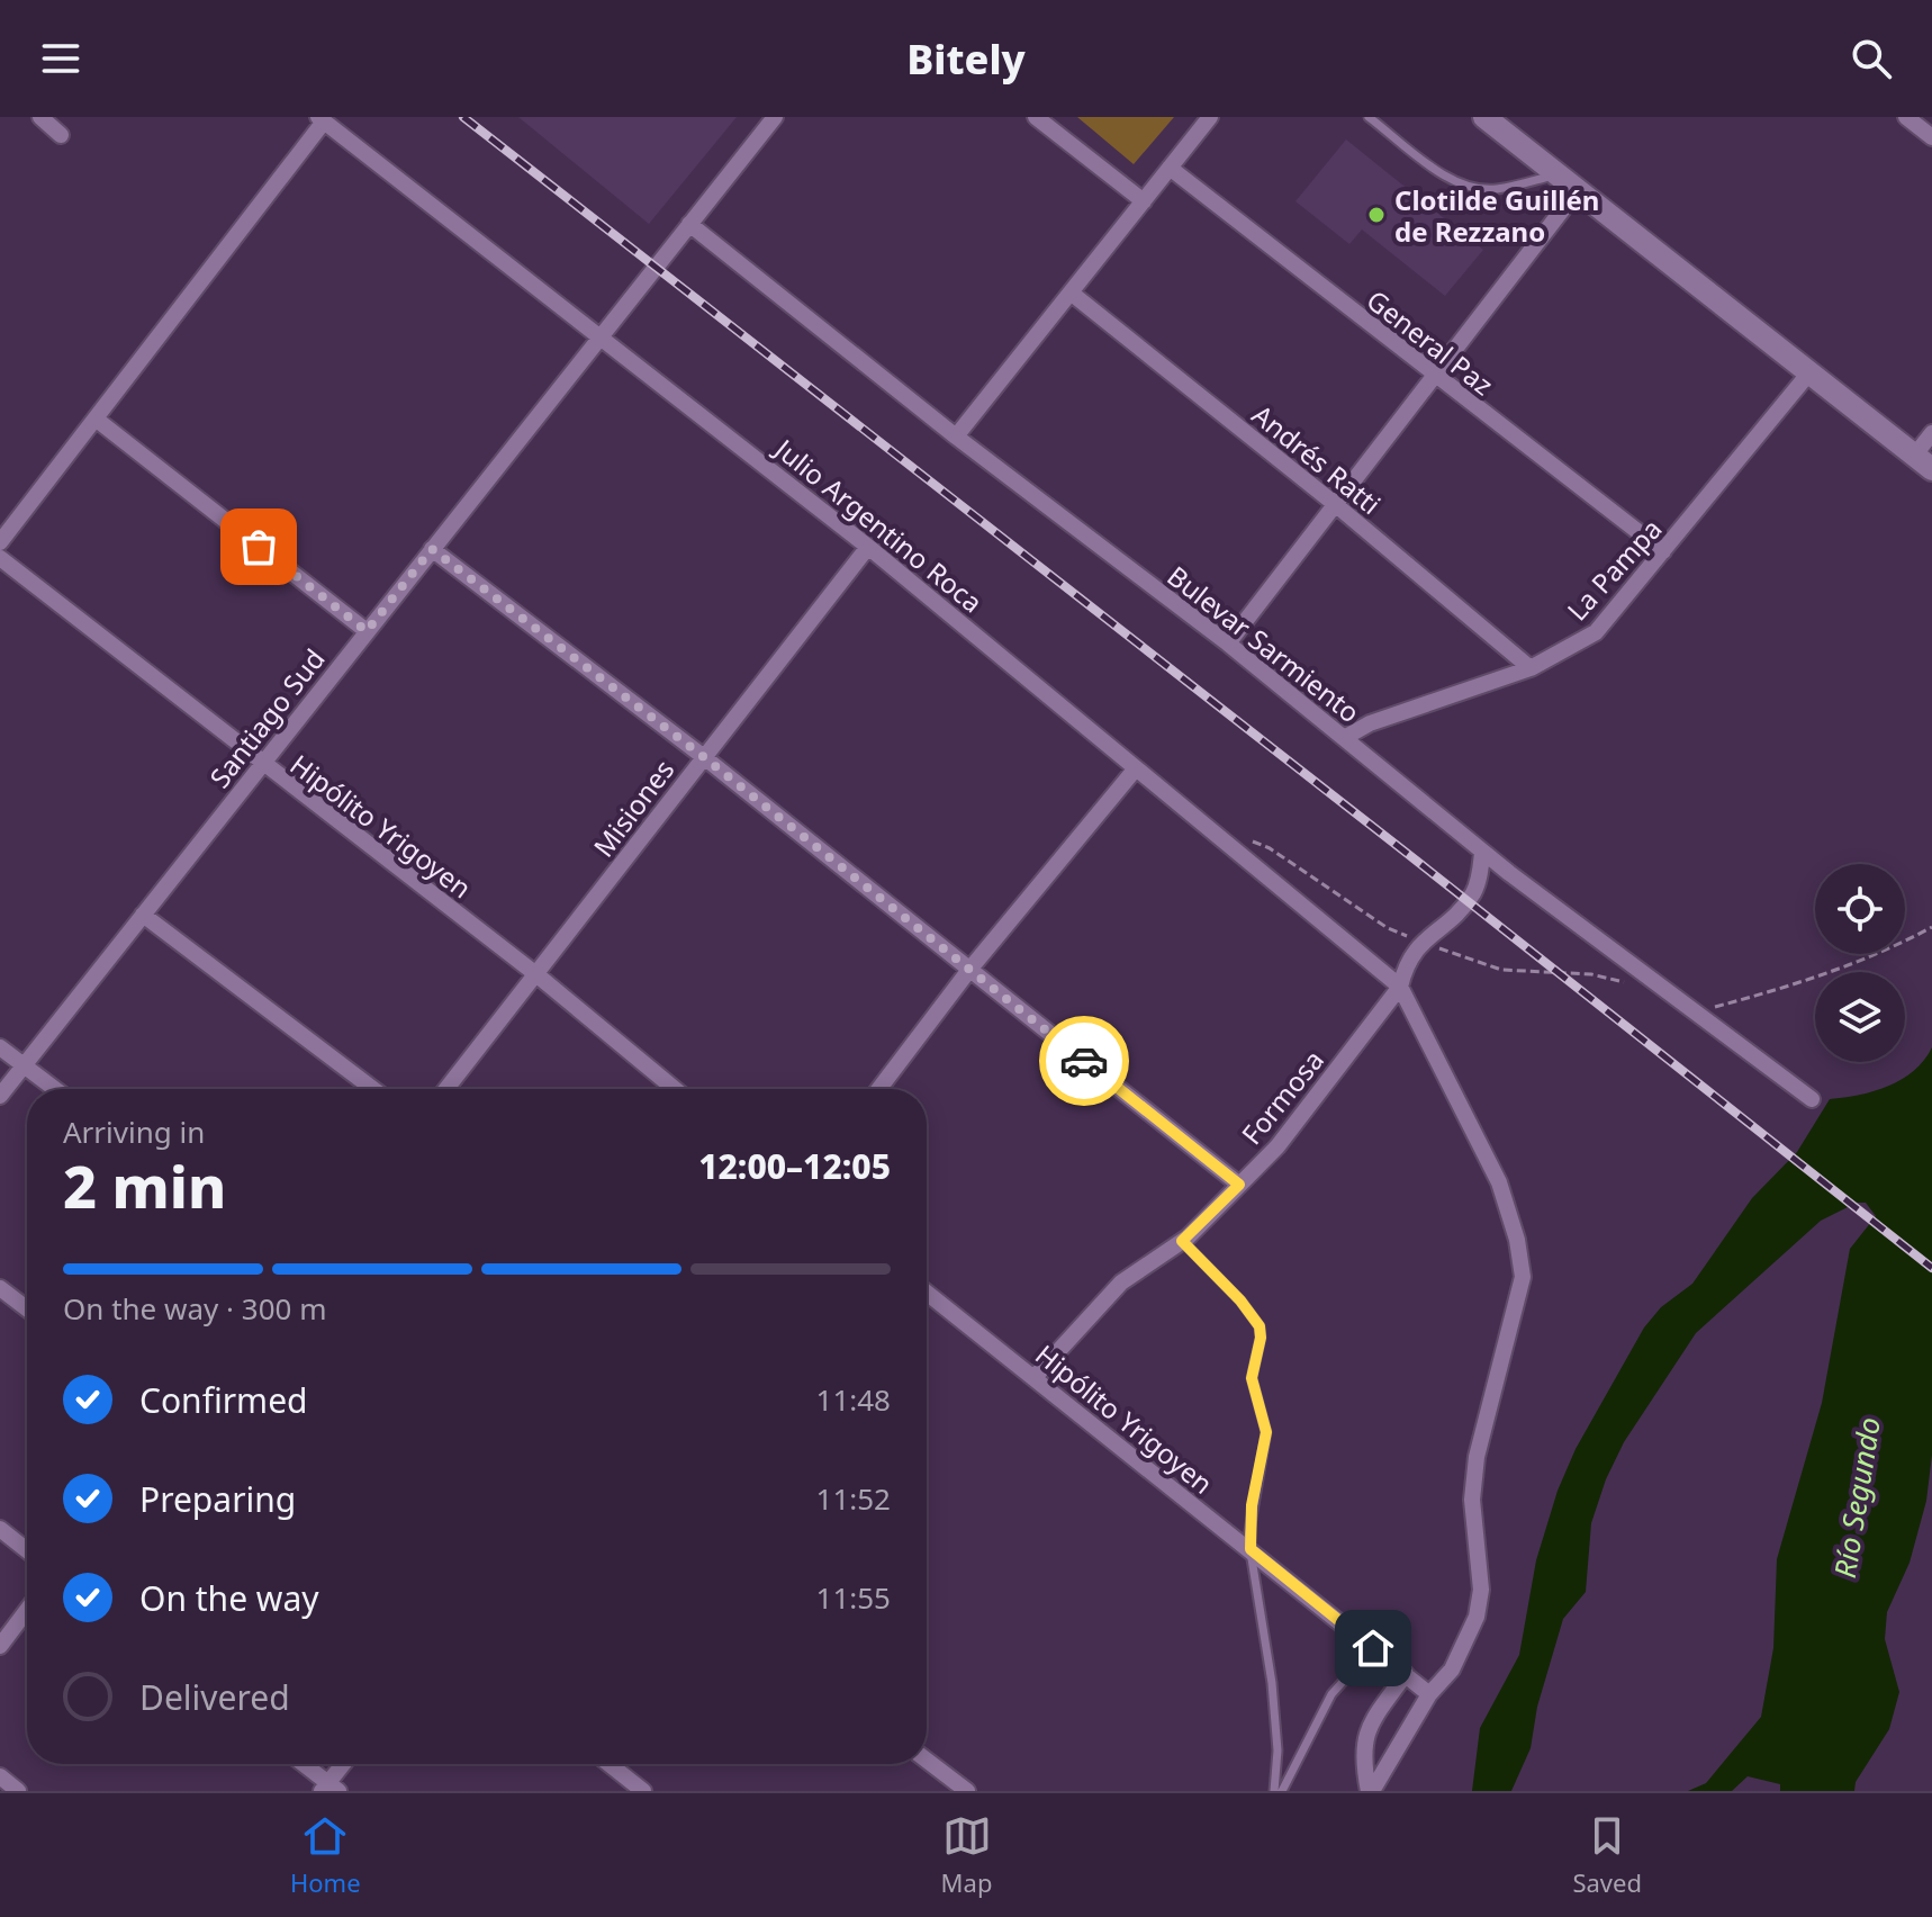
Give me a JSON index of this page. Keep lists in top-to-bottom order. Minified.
{"streets":{"street":["General Paz","Andrés Ratti","Julio Argentino Roca","La Pampa","Bulevar Sarmiento","Santiago Sud","Misiones","Hipólito Yrigoyen","Formosa"]},"crossings":[["General Paz","La Pampa"],["Andrés Ratti","La Pampa"],["Julio Argentino Roca","Santiago Sud"],["Julio Argentino Roca","Misiones"],["Julio Argentino Roca","Formosa"],["La Pampa","Bulevar Sarmiento"],["Bulevar Sarmiento","Santiago Sud"],["Bulevar Sarmiento","Formosa"],["Santiago Sud","Hipólito Yrigoyen"],["Misiones","Hipólito Yrigoyen"],["Hipólito Yrigoyen","Formosa"]],"water":["Río Segundo"],"places":["Clotilde Guillén de Rezzano"],"page":{"header":"Bitely","heading":["2 min","Arriving in","12:00–12:05"],"bar":"On the way · 300 m","list":[["Confirmed","11:48"],["Preparing","11:52"],["On the way","11:55"],"Delivered"],"tabs":["Home","Map","Saved"]}}
